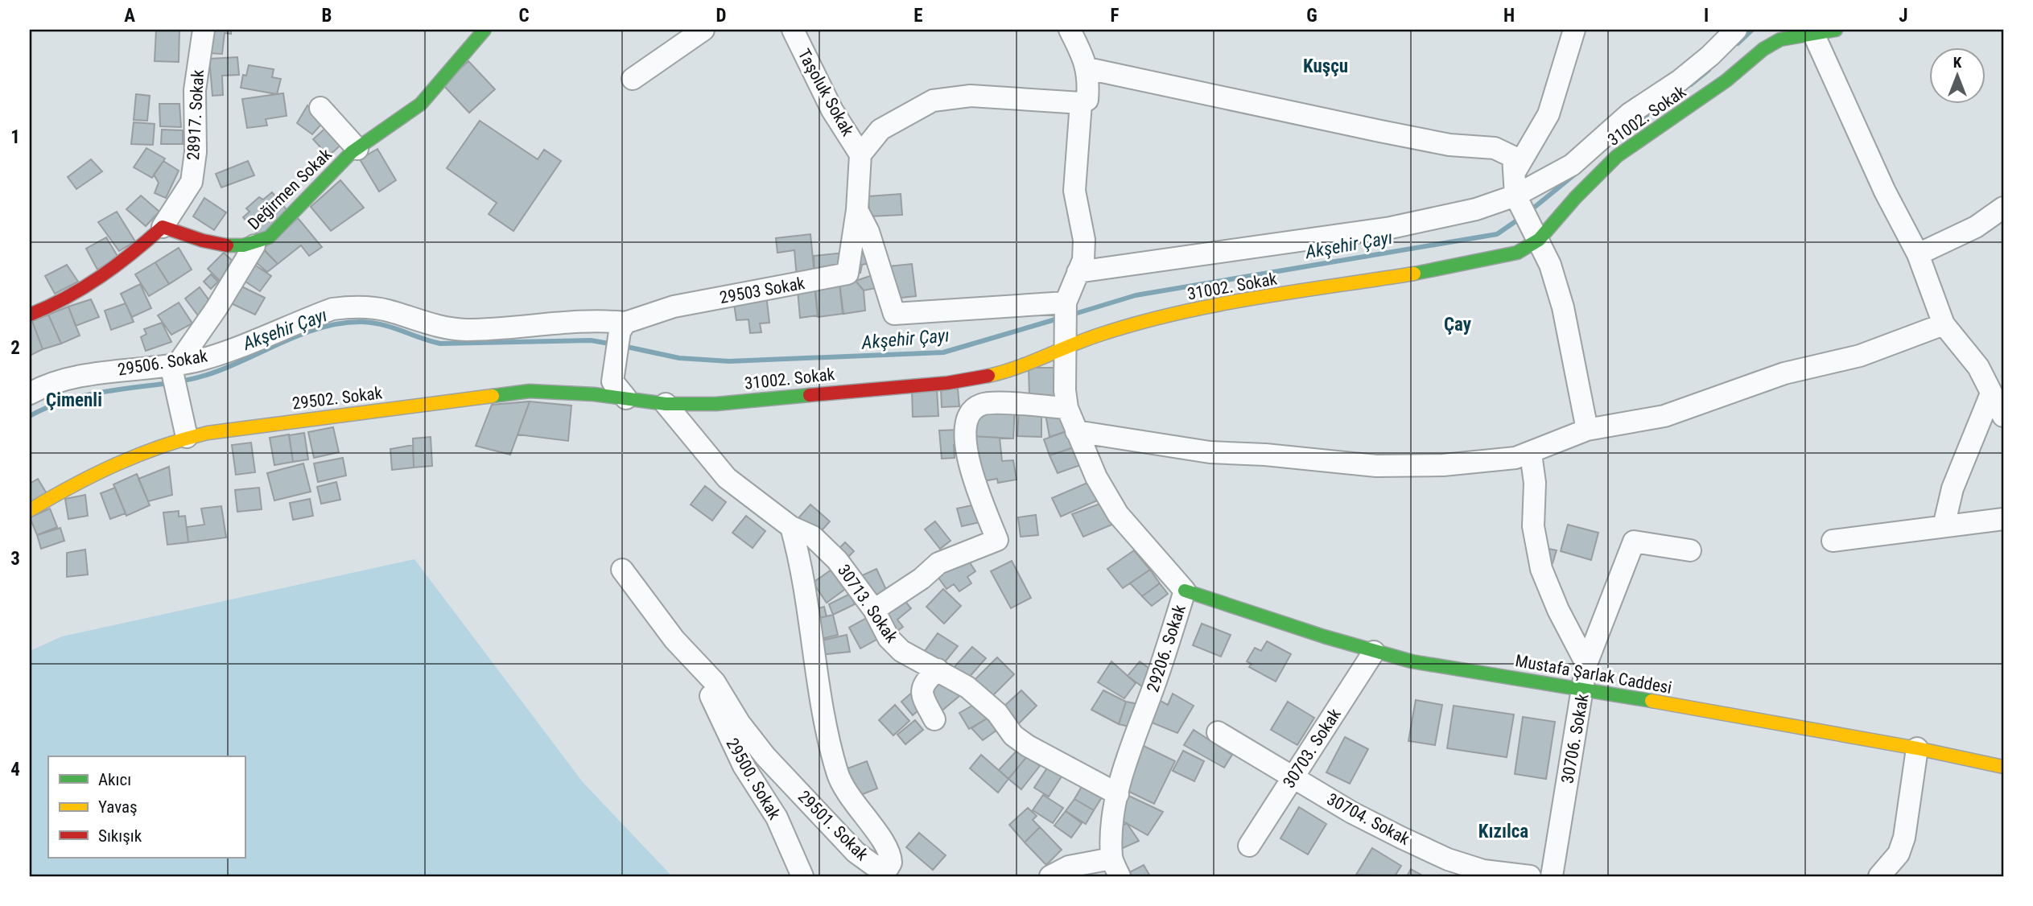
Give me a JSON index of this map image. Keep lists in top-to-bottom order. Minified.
{"streets":{"street":["Taşoluk Sokak","28917. Sokak","31002. Sokak","Değirmen Sokak","29503 Sokak","29506. Sokak","29502. Sokak","30713. Sokak","29206. Sokak","Mustafa Şarlak Caddesi","30706. Sokak","30703. Sokak","29500. Sokak","30704. Sokak","29501. Sokak"]},"crossings":[["28917. Sokak","Değirmen Sokak"],["31002. Sokak","29502. Sokak"],["31002. Sokak","30713. Sokak"],["31002. Sokak","29206. Sokak"],["29503 Sokak","29506. Sokak"],["29502. Sokak","30713. Sokak"],["30713. Sokak","29206. Sokak"],["30713. Sokak","29501. Sokak"],["29206. Sokak","Mustafa Şarlak Caddesi"],["Mustafa Şarlak Caddesi","30706. Sokak"],["Mustafa Şarlak Caddesi","30703. Sokak"],["30703. Sokak","30704. Sokak"],["29500. Sokak","29501. Sokak"]],"districts":["Kuşçu","Çay","Çimenli","Kızılca"],"water":["Akşehir Çayı"],"legend":["Akıcı","Yavaş","Sıkışık"],"north":"top","grid":{"columns":["A","B","C","D","E","F","G","H","I","J"],"rows":["1","2","3","4"]}}
